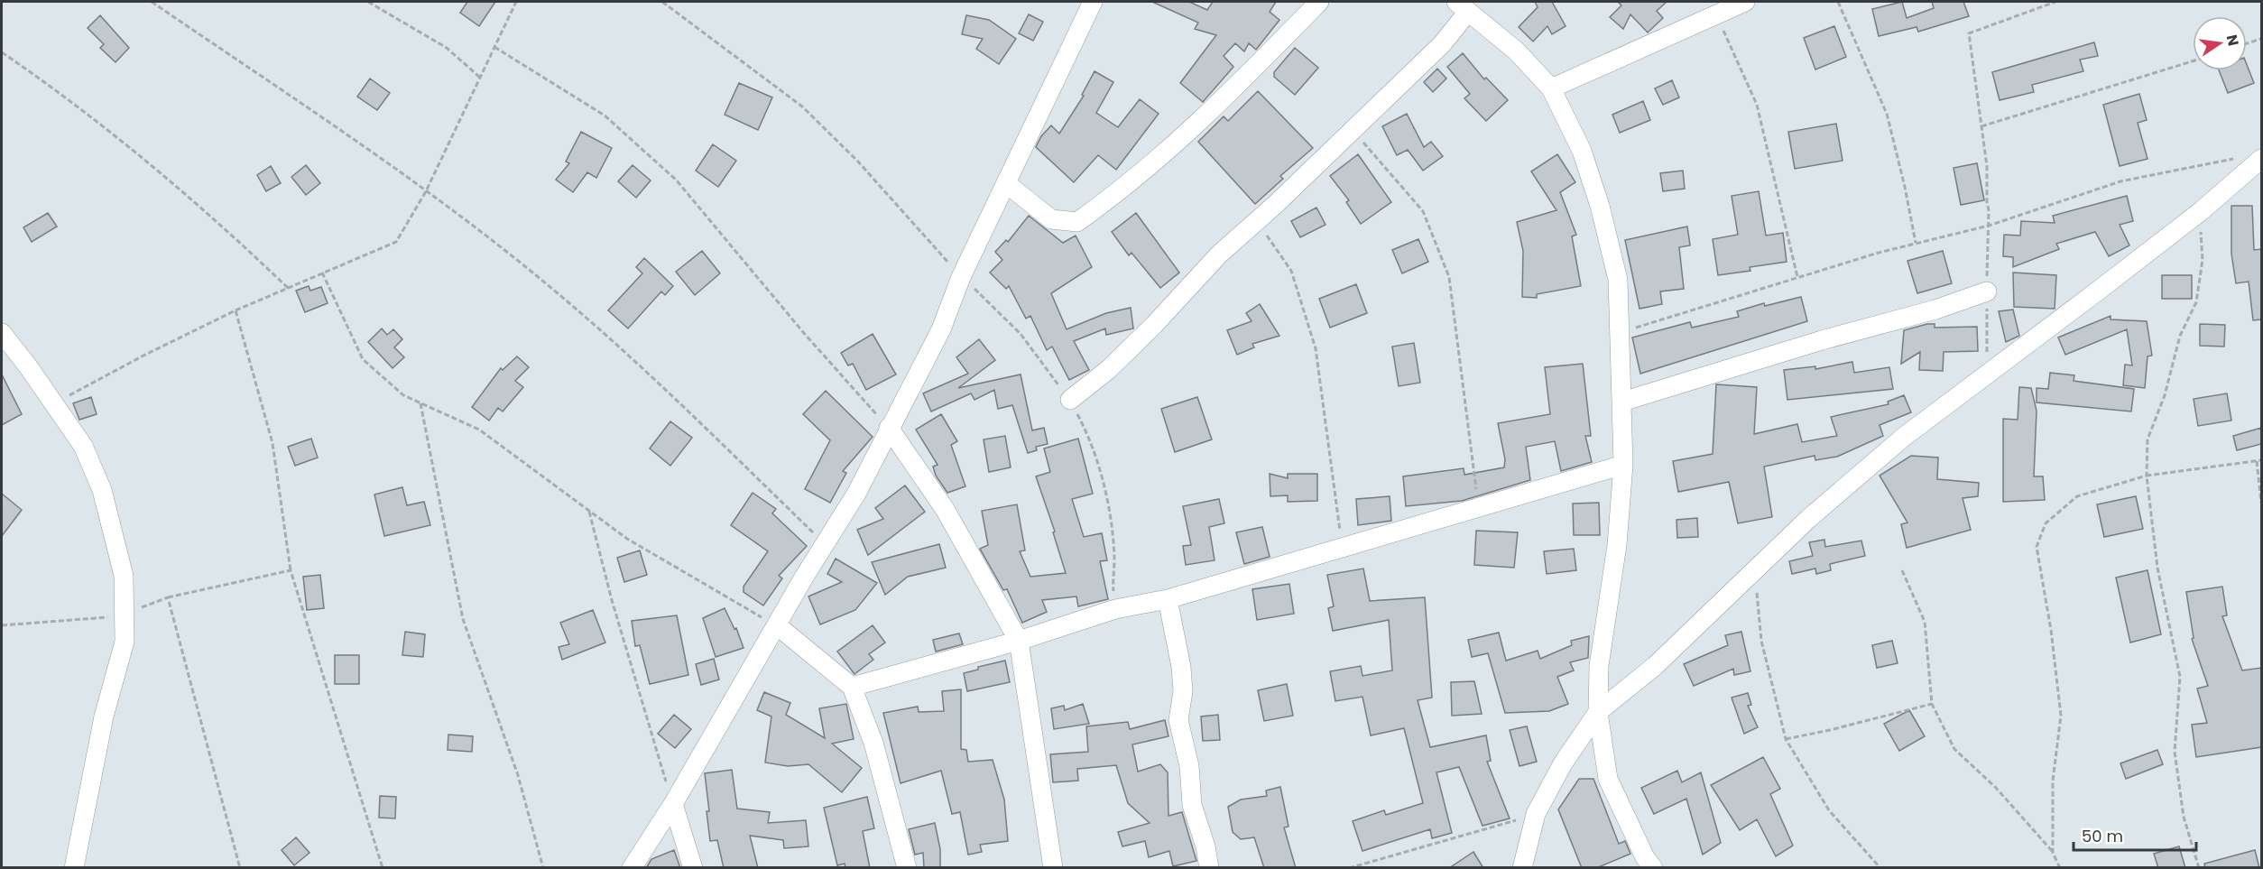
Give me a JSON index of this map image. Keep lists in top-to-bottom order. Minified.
{"scale_bar":"50 m","north":"right"}
